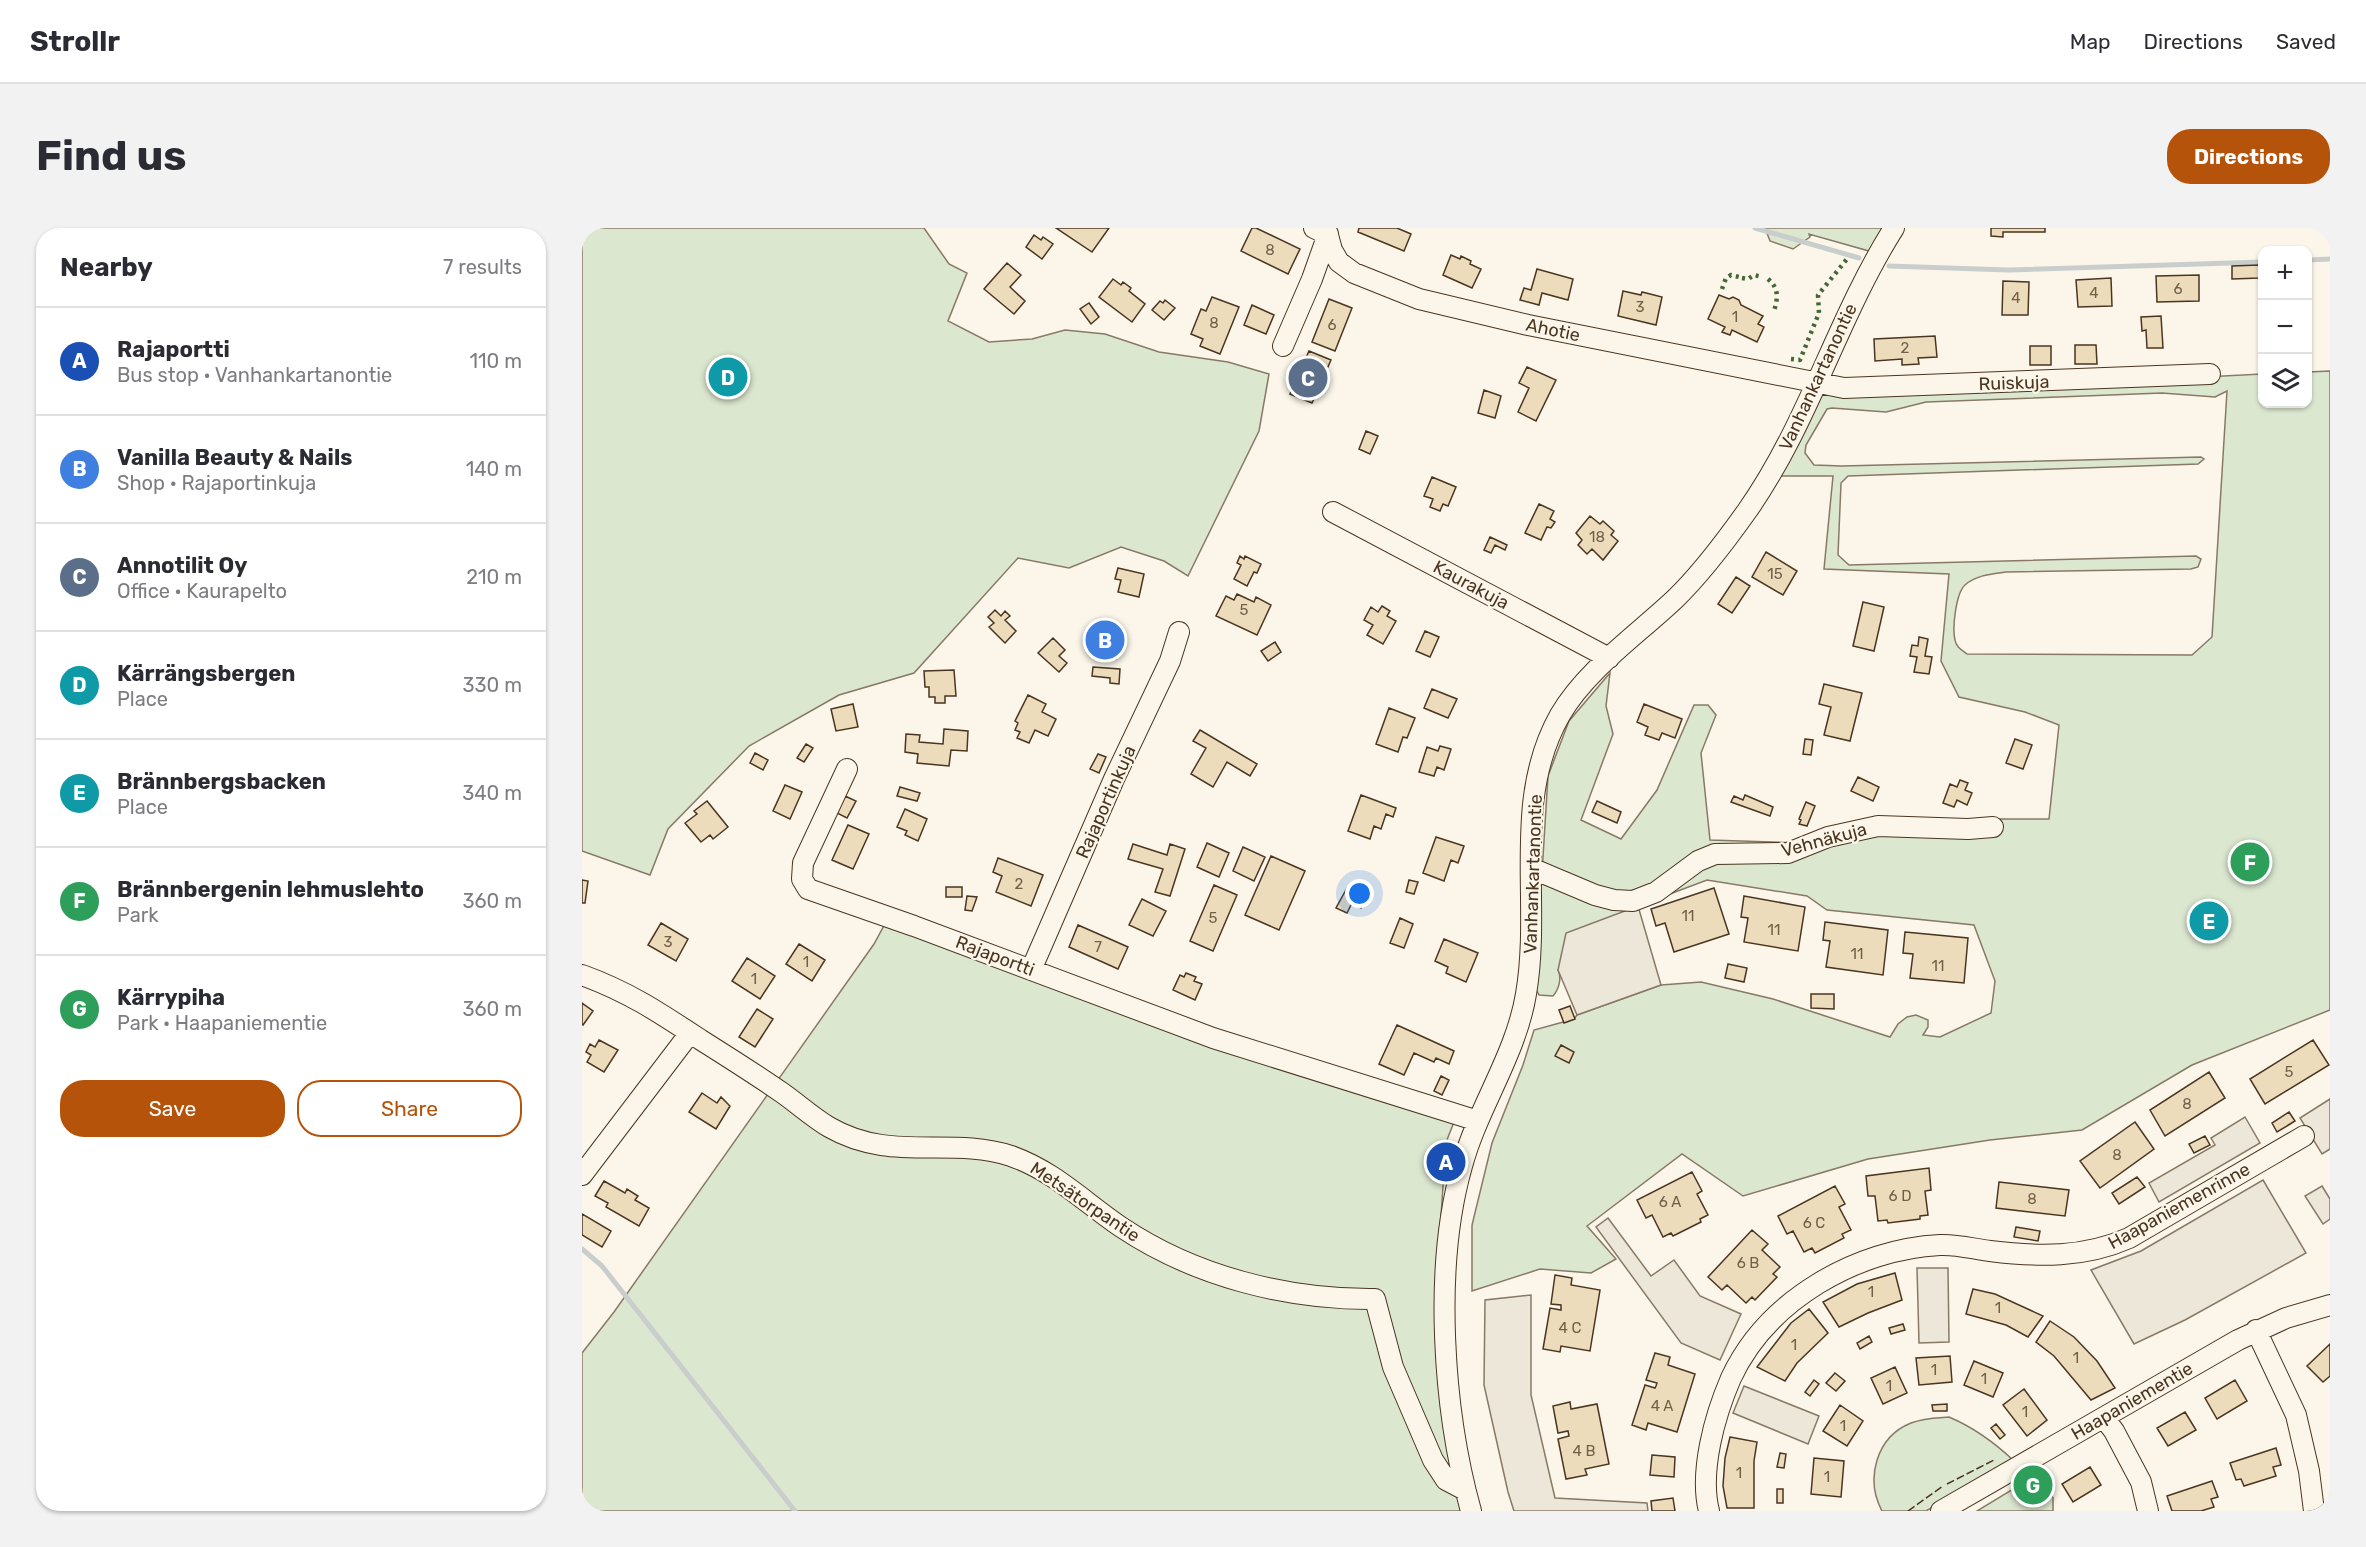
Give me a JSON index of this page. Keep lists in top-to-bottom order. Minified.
{"streets":{"street":["Ahotie","Vanhankartanontie","Ruiskuja","Kaurakuja","Rajaportinkuja","Vehnäkuja","Rajaportti","Metsätorpantie","Haapaniemenrinne","Haapaniementie"]},"crossings":[["Ahotie","Vanhankartanontie"],["Ahotie","Ruiskuja"],["Vanhankartanontie","Ruiskuja"],["Vanhankartanontie","Kaurakuja"],["Vanhankartanontie","Vehnäkuja"],["Vanhankartanontie","Rajaportti"],["Vanhankartanontie","Metsätorpantie"],["Rajaportinkuja","Rajaportti"]],"house_numbers":["8","6","4","4","3","1","8","6","2","18","15","5","2","11","5","11","3","7","11","1","11","1","5","8","8","6 D","8","6 A","6 C","6 B","1","1","4 C","1","1","1","1","1","4 A","1","1","4 B","1","1"],"page":{"header":"Strollr","nav":["Map","Directions","Saved"],"buttons":["Directions",["Save","Share"]],"title":"Find us","heading":["Nearby","7 results"],"map_buttons":["+","−"],"list":[{"mark":"A","name":"Rajaportti","note":"Bus stop · Vanhankartanontie","value":"110 m"},{"mark":"B","name":"Vanilla Beauty & Nails","note":"Shop · Rajaportinkuja","value":"140 m"},{"mark":"C","name":"Annotilit Oy","note":"Office · Kaurapelto","value":"210 m"},{"mark":"D","name":"Kärrängsbergen","note":"Place","value":"330 m"},{"mark":"E","name":"Brännbergsbacken","note":"Place","value":"340 m"},{"mark":"F","name":"Brännbergenin lehmuslehto","note":"Park","value":"360 m"},{"mark":"G","name":"Kärrypiha","note":"Park · Haapaniementie","value":"360 m"}],"pins":["D","C","B","F","E","A","G"]}}
